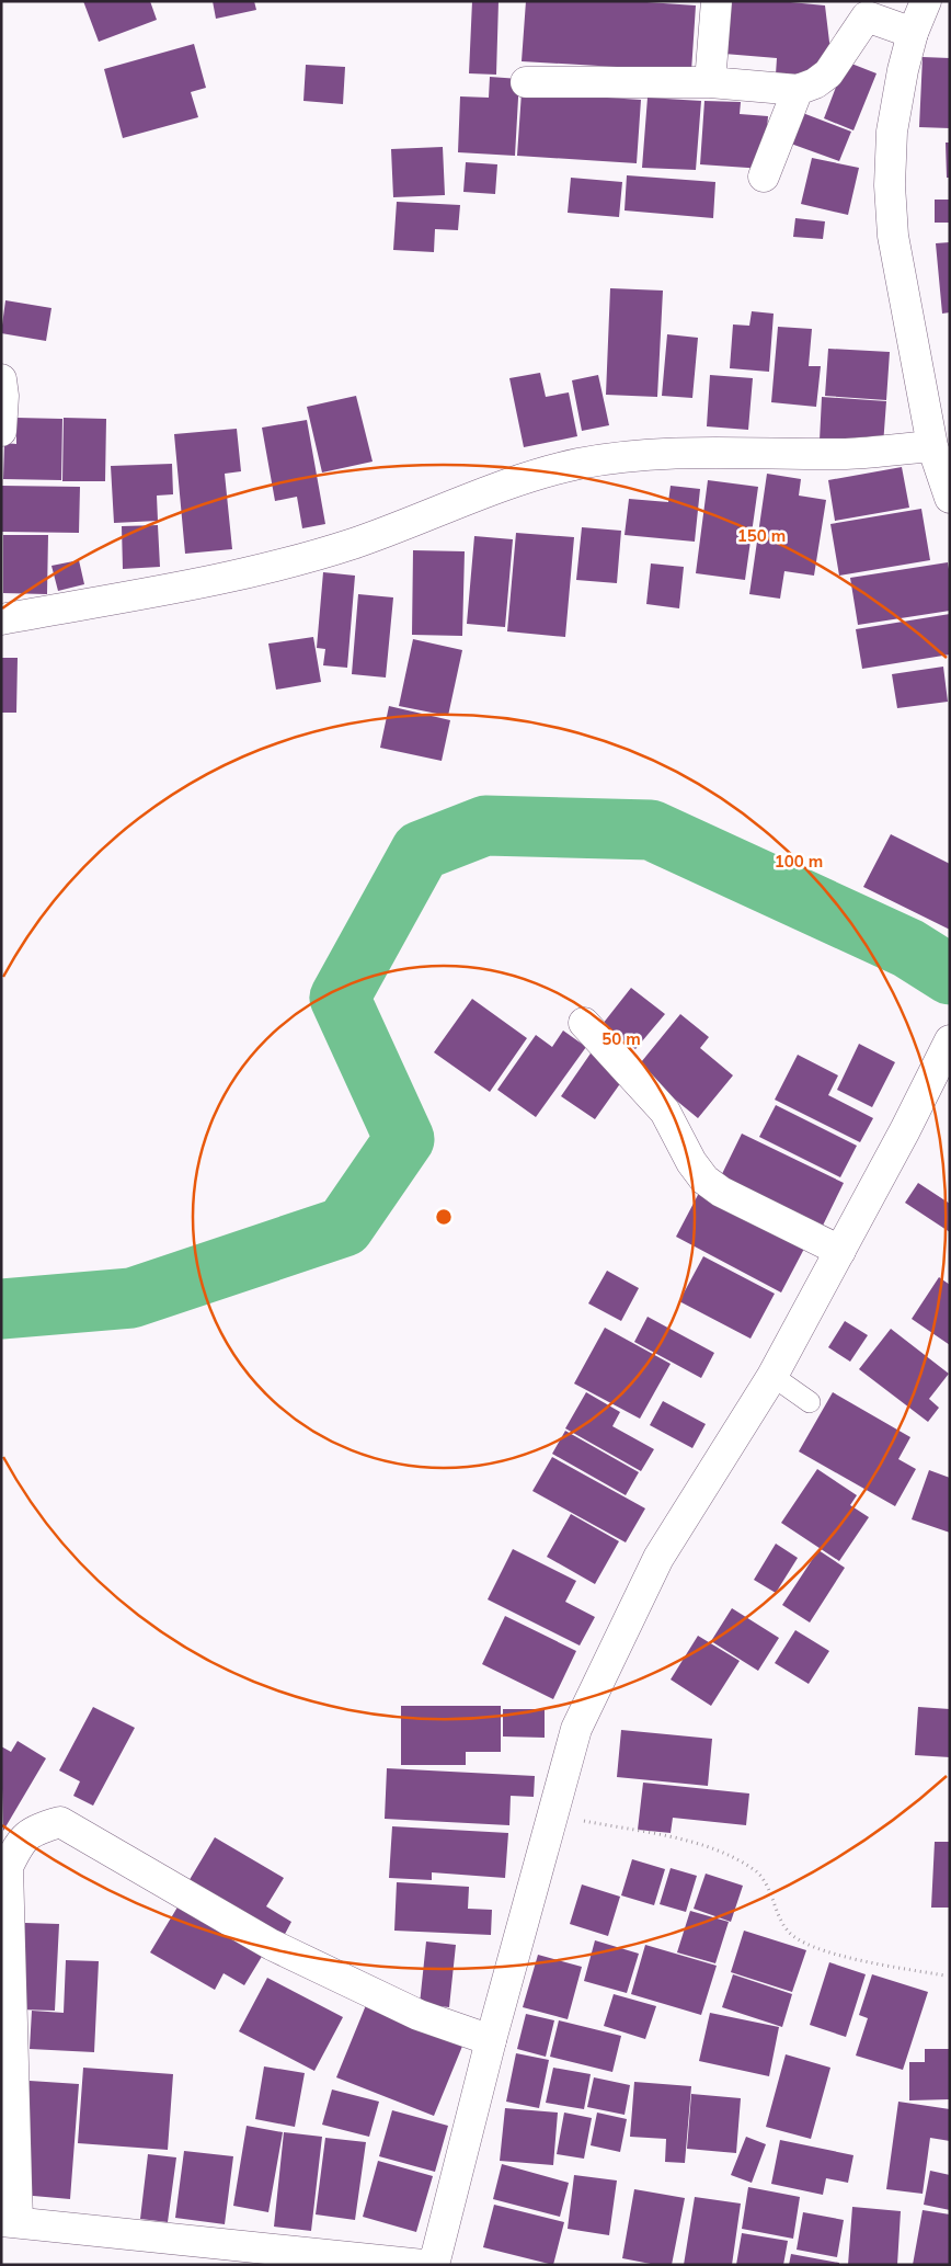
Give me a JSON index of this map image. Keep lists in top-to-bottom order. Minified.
{"rings":["150 m","100 m","50 m"]}
